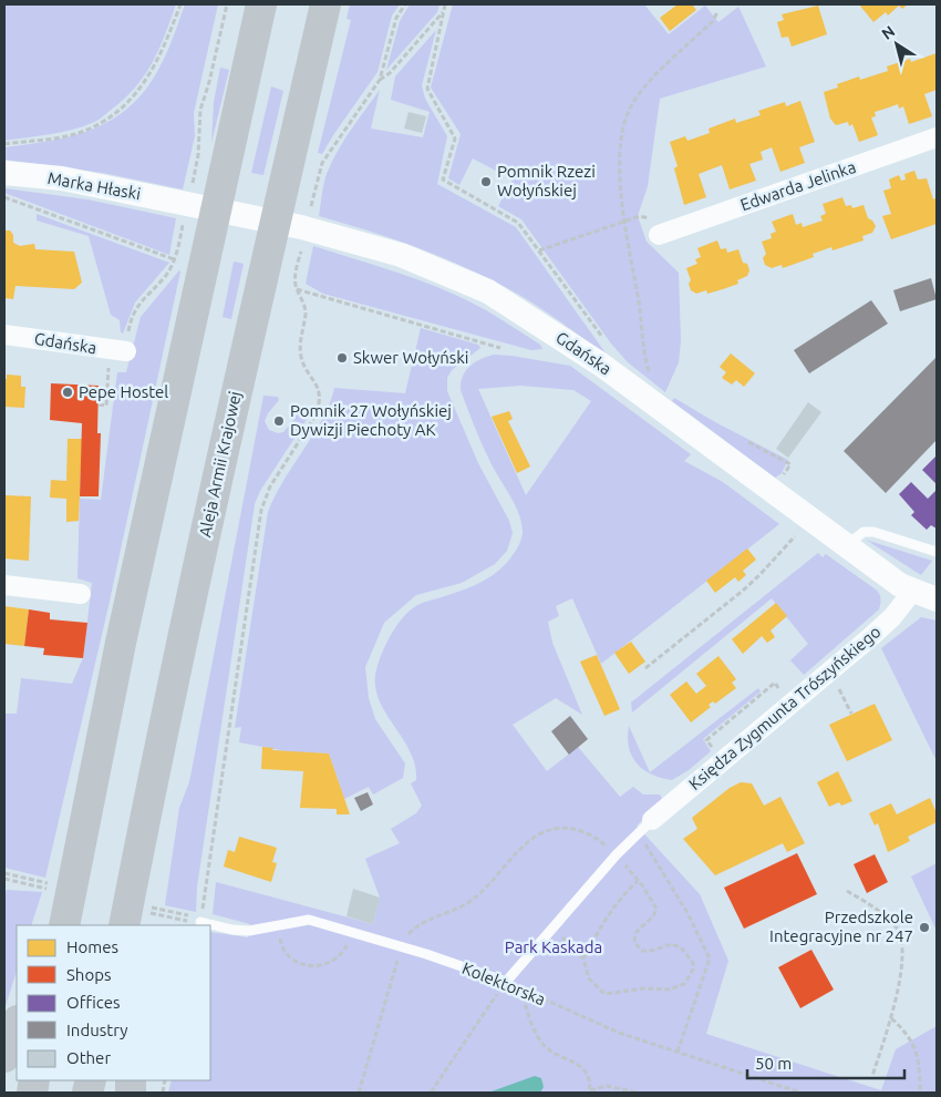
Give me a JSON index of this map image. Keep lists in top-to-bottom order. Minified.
{"streets":{"highway":["Aleja Armii Krajowej"],"street":["Marka Hłaski","Edwarda Jelinka","Gdańska","Księdza Zygmunta Trószyńskiego"],"lane":["Kolektorska"]},"crossings":[["Marka Hłaski","Gdańska"],["Gdańska","Księdza Zygmunta Trószyńskiego"]],"parks":["Park Kaskada"],"places":["Pomnik Rzezi Wołyńskiej","Skwer Wołyński","Pepe Hostel","Pomnik 27 Wołyńskiej Dywizji Piechoty AK","Przedszkole Integracyjne nr 247"],"legend":["Homes","Shops","Offices","Industry","Other"],"scale_bar":"50 m","north":"top left"}
